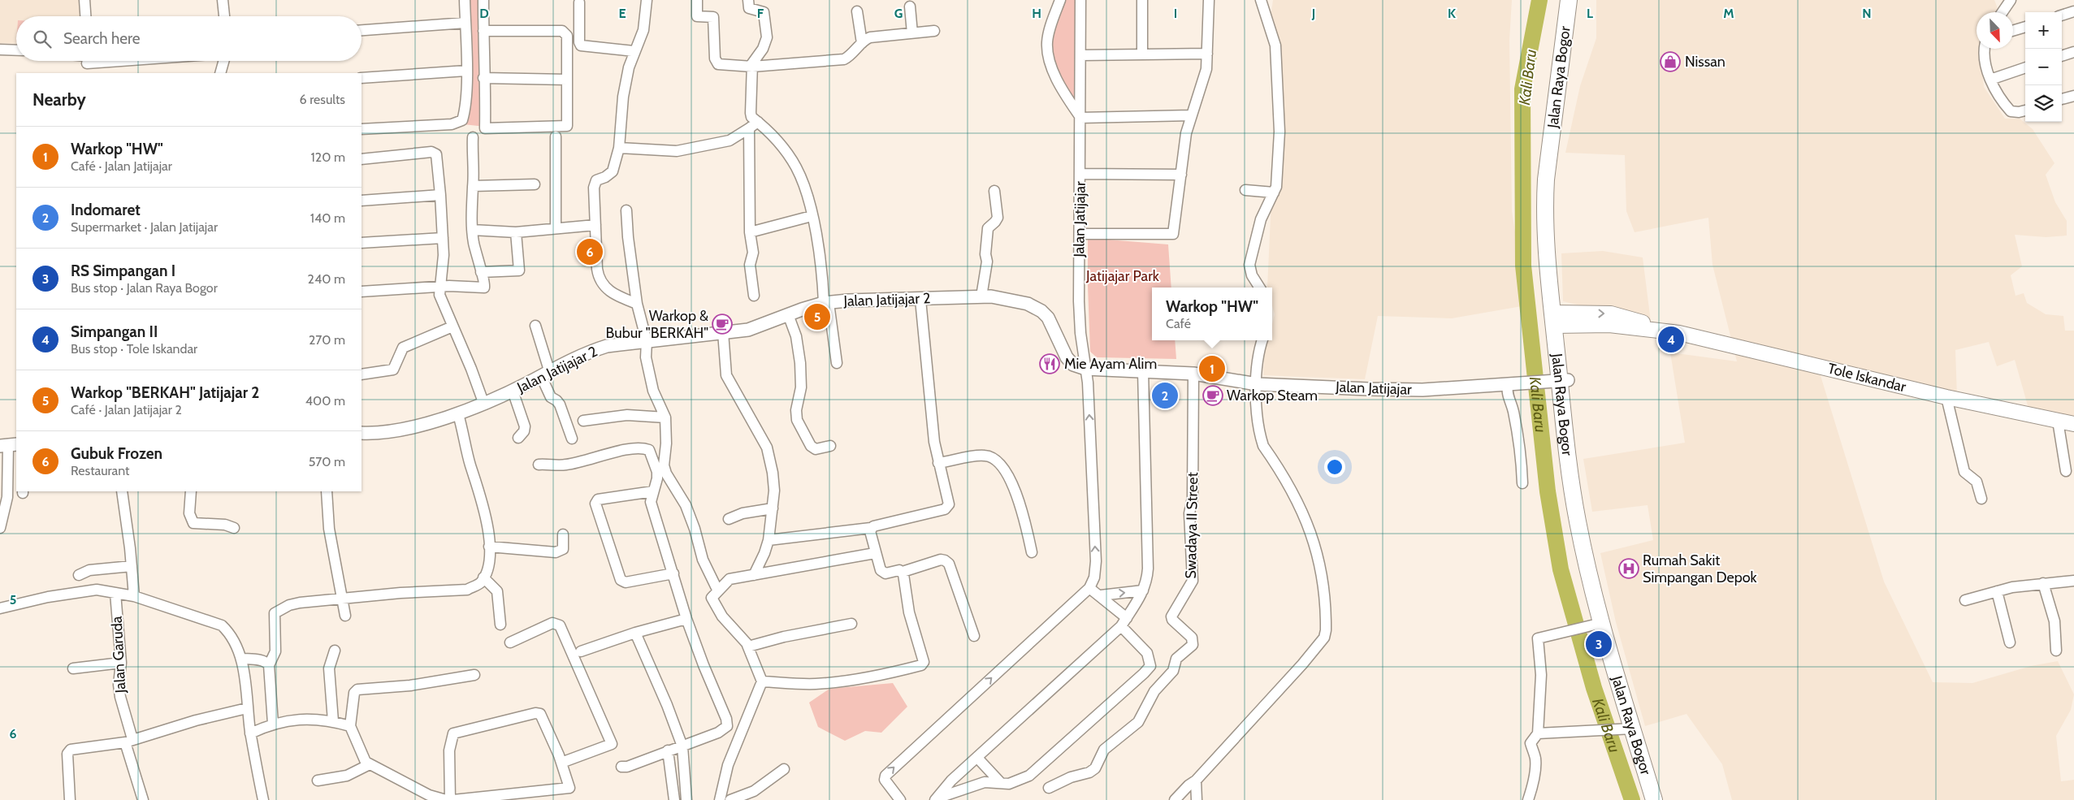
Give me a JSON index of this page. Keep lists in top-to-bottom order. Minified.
{"streets":{"highway":["Jalan Raya Bogor"],"main road":["Tole Iskandar"],"street":["Jalan Jatijajar","Jalan Jatijajar 2","Swadaya II Street","Jalan Garuda"]},"crossings":[["Jalan Raya Bogor","Jalan Jatijajar"],["Jalan Raya Bogor","Tole Iskandar"],["Jalan Jatijajar","Jalan Jatijajar 2"],["Jalan Jatijajar","Swadaya II Street"]],"water":["Kali Baru"],"parks":["Jatijajar Park"],"places":{"shop":["Nissan"],"cafe":["Warkop & Bubur \"BERKAH\"","Warkop Steam"],"restaurant":["Mie Ayam Alim"],"hospital":["Rumah Sakit Simpangan Depok"]},"north":"bottom right","page":{"map_buttons":["+","−"],"search":"Search here","heading":["Nearby","6 results"],"list":[{"mark":"1","name":"Warkop \"HW\"","note":"Café · Jalan Jatijajar","value":"120 m"},{"mark":"2","name":"Indomaret","note":"Supermarket · Jalan Jatijajar","value":"140 m"},{"mark":"3","name":"RS Simpangan I","note":"Bus stop · Jalan Raya Bogor","value":"240 m"},{"mark":"4","name":"Simpangan II","note":"Bus stop · Tole Iskandar","value":"270 m"},{"mark":"5","name":"Warkop \"BERKAH\" Jatijajar 2","note":"Café · Jalan Jatijajar 2","value":"400 m"},{"mark":"6","name":"Gubuk Frozen","note":"Restaurant","value":"570 m"}],"pins":["6","5","4","1","2","3"],"popup":["Warkop \"HW\"","Café"]},"grid":{"columns":["D","E","F","G","H","I","J","K","L","M","N"],"rows":["5","6"]}}
